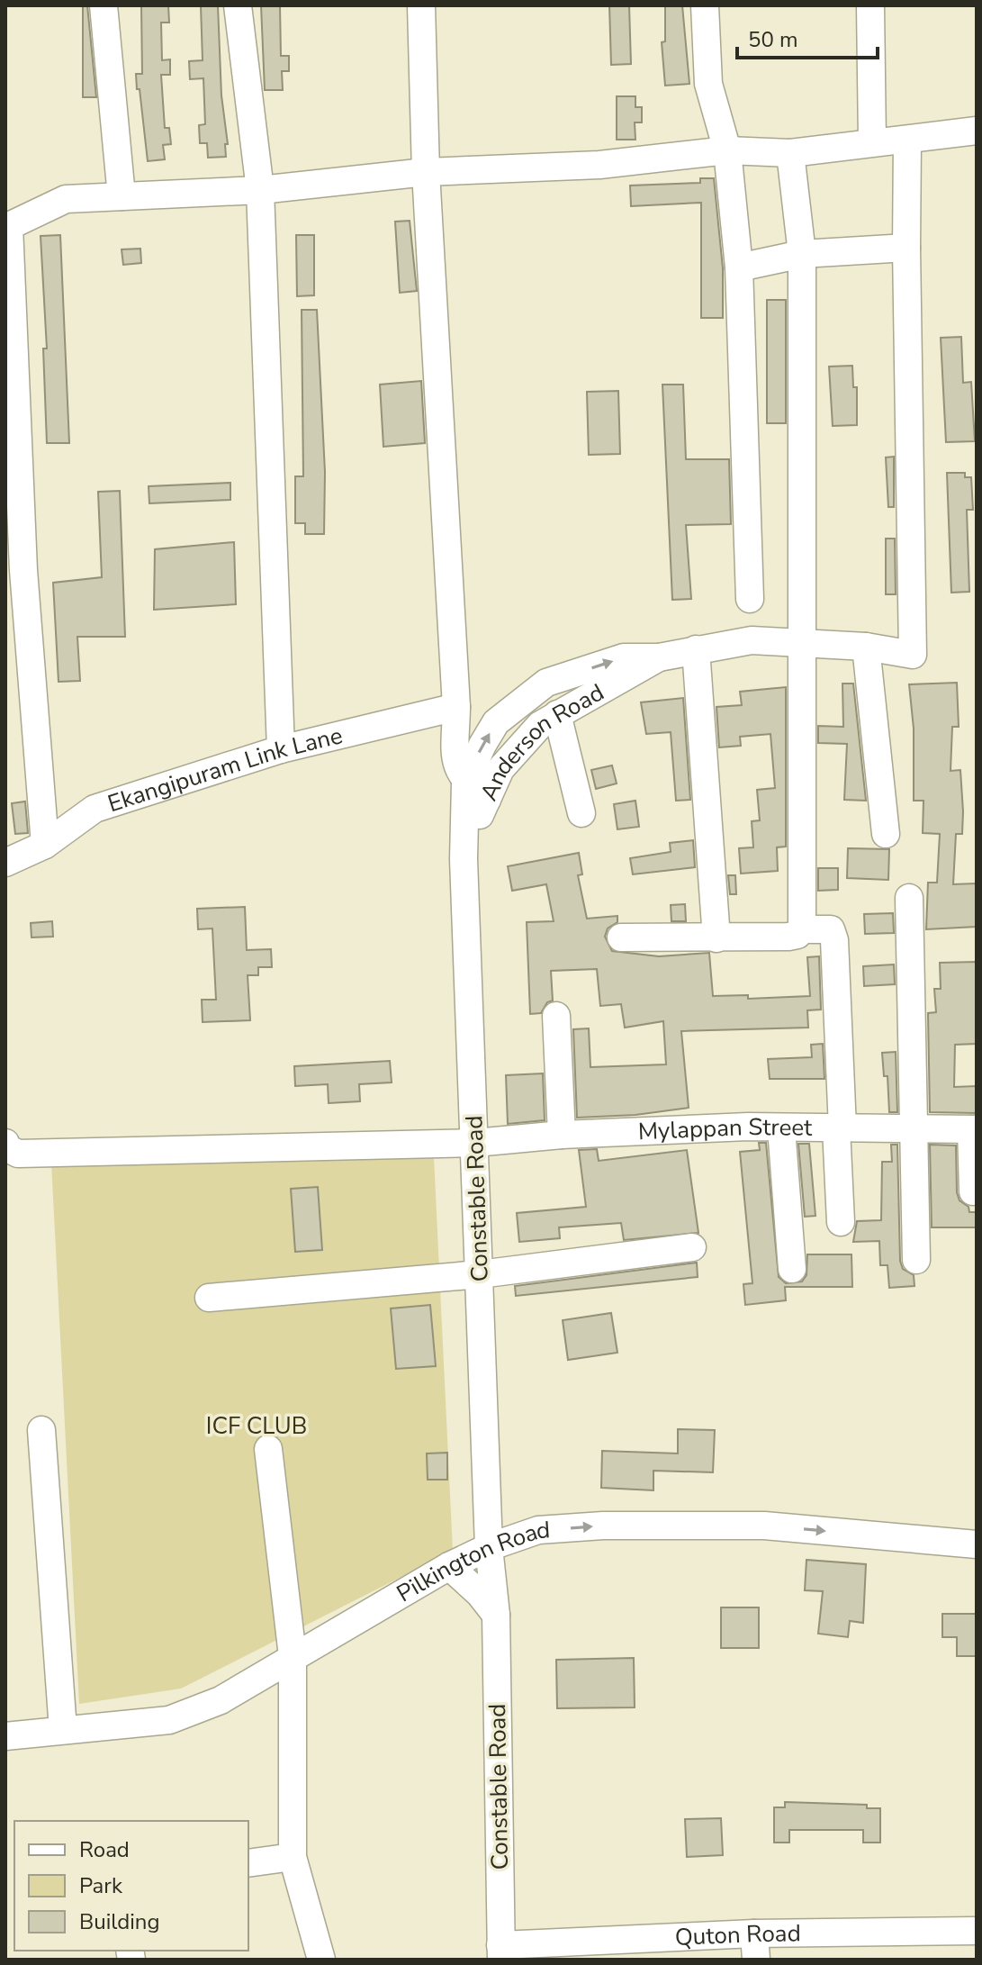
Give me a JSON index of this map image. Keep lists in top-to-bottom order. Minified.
{"streets":{"street":["Anderson Road","Ekangipuram Link Lane","Mylappan Street","Constable Road","Pilkington Road","Quton Road"]},"crossings":[["Anderson Road","Constable Road"],["Ekangipuram Link Lane","Constable Road"],["Mylappan Street","Constable Road"],["Constable Road","Pilkington Road"],["Constable Road","Quton Road"]],"one_way":["Pilkington Road"],"parks":["ICF CLUB"],"legend":["Road","Park","Building"],"scale_bar":"50 m"}
